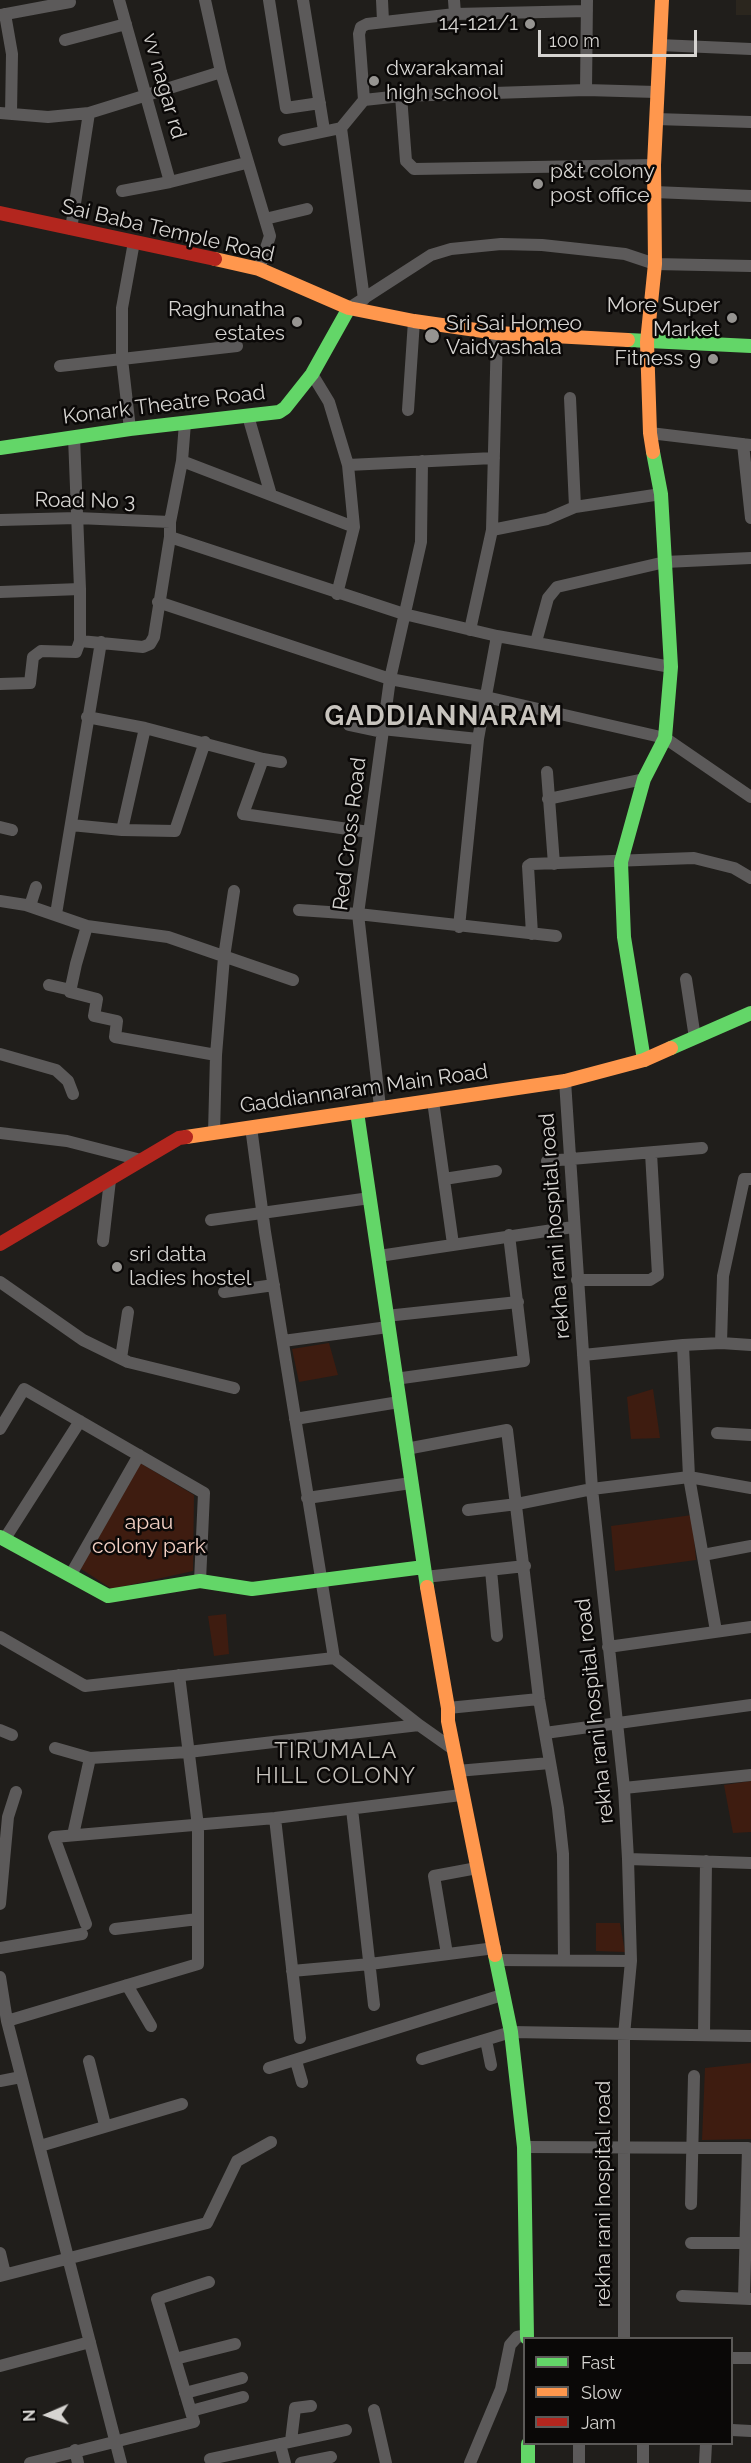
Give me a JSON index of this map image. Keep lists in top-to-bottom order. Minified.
{"streets":{"street":["vv nagar rd","Sai Baba Temple Road","Konark Theatre Road","Road No 3","Red Cross Road","Gaddiannaram Main Road","rekha rani hospital road"]},"crossings":[["Sai Baba Temple Road","Konark Theatre Road"],["Red Cross Road","Gaddiannaram Main Road"],["Gaddiannaram Main Road","rekha rani hospital road"]],"districts":["GADDIANNARAM","TIRUMALA HILL COLONY"],"parks":["apau colony park"],"places":["14-121/1","dwarakamai high school","p&t colony post office","More Super Market","Raghunatha estates","Sri Sai Homeo Vaidyashala","Fitness 9","sri datta ladies hostel"],"legend":["Fast","Slow","Jam"],"scale_bar":"100 m","north":"left"}
